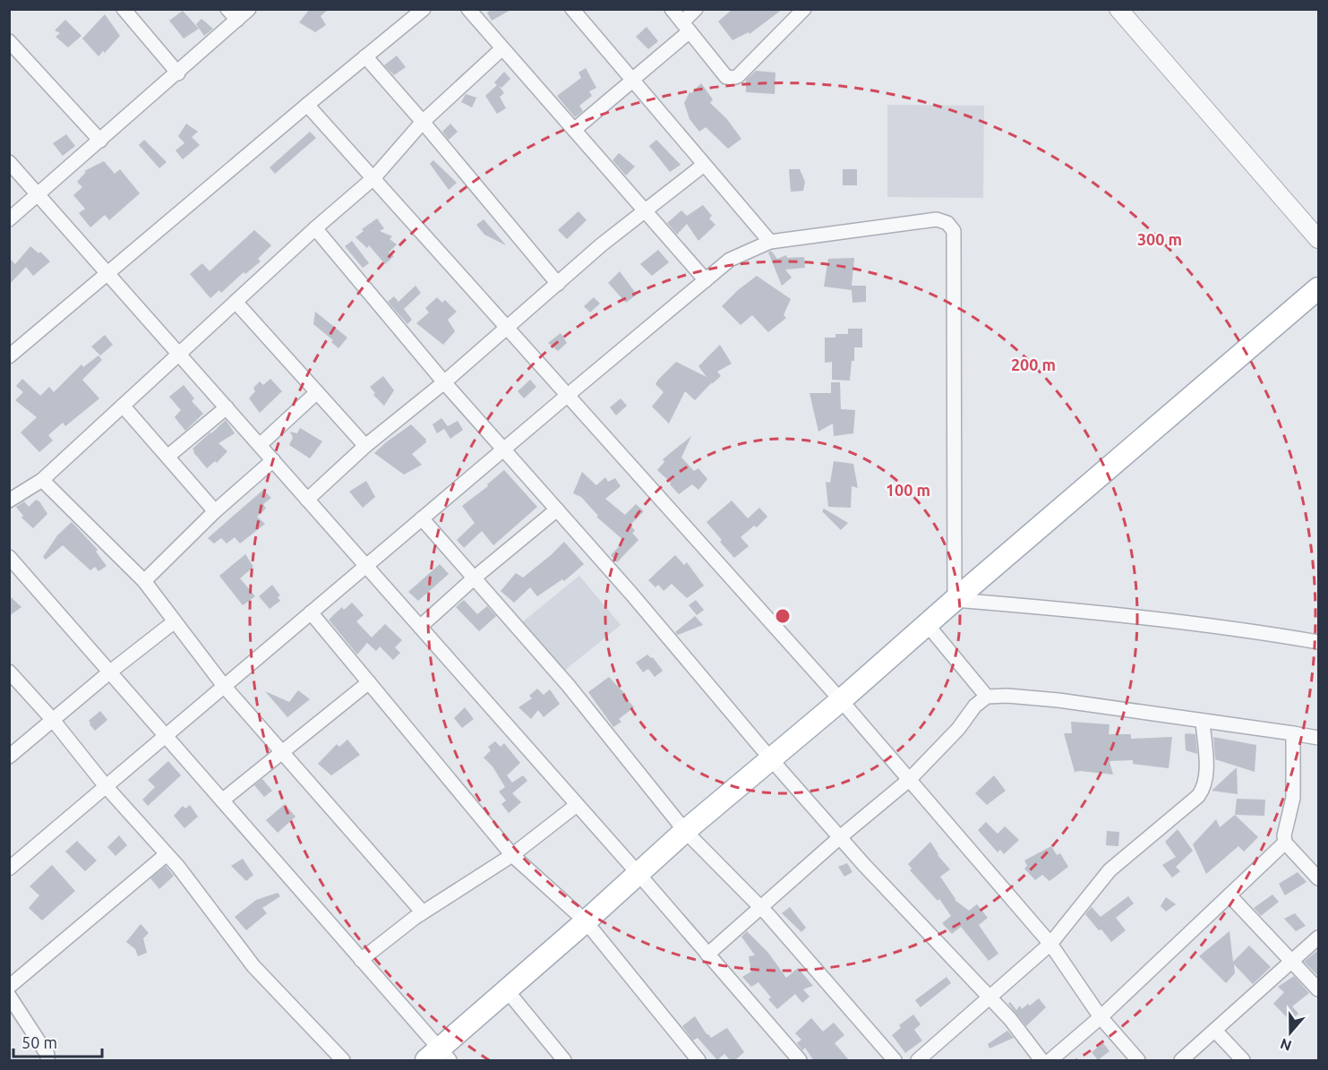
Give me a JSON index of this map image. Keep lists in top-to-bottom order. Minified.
{"scale_bar":"50 m","north":"bottom","rings":["300 m","200 m","100 m"]}
